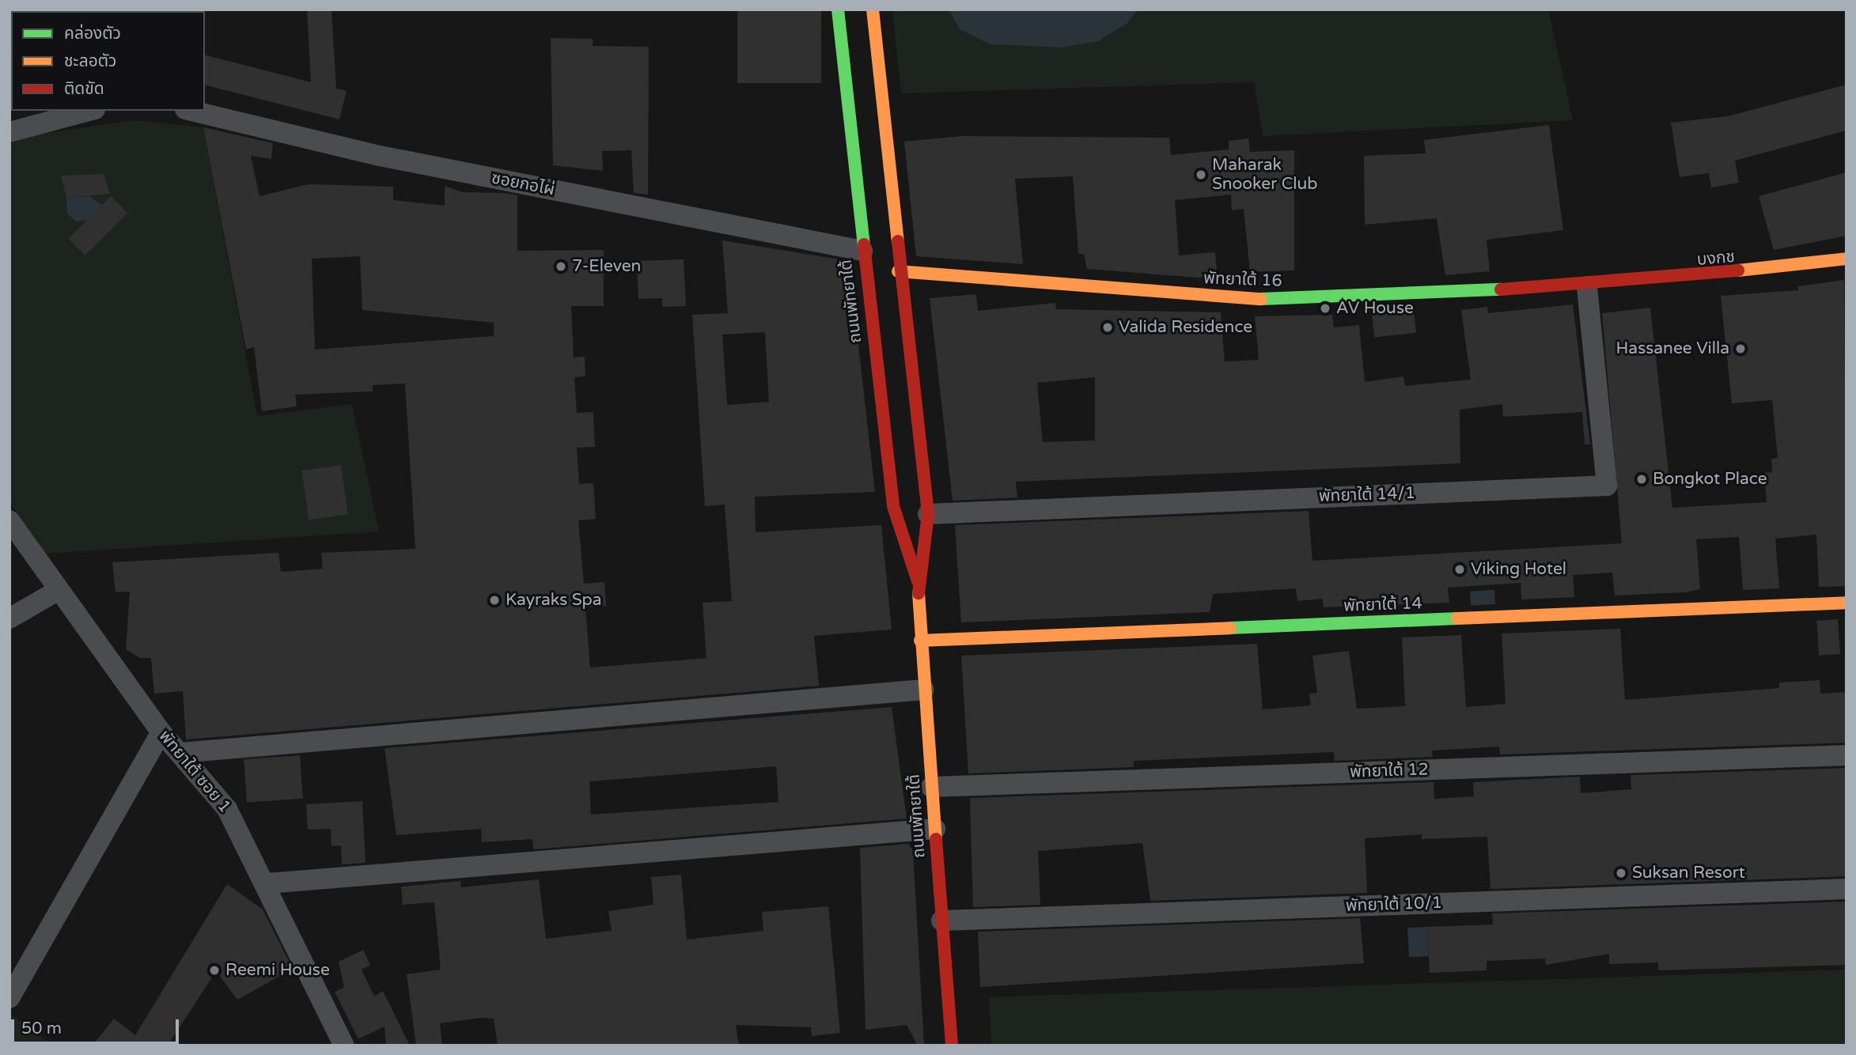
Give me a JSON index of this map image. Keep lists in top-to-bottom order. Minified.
{"streets":{"street":["ซอยกอไผ่","บงกช","พัทยาใต้ 16","ถนนพัทยาใต้","พัทยาใต้ 14/1","พัทยาใต้ 14","พัทยาใต้ 12","พัทยาใต้ ซอย 1","พัทยาใต้ 10/1"]},"crossings":[["ซอยกอไผ่","ถนนพัทยาใต้"],["บงกช","พัทยาใต้ 16"],["บงกช","พัทยาใต้ 14/1"],["พัทยาใต้ 16","ถนนพัทยาใต้"],["พัทยาใต้ 16","พัทยาใต้ 14/1"],["ถนนพัทยาใต้","พัทยาใต้ 14/1"],["ถนนพัทยาใต้","พัทยาใต้ 14"],["ถนนพัทยาใต้","พัทยาใต้ 12"],["ถนนพัทยาใต้","พัทยาใต้ 10/1"]],"places":["Maharak Snooker Club","7-Eleven","AV House","Valida Residence","Hassanee Villa","Bongkot Place","Viking Hotel","Kayraks Spa","Suksan Resort","Reemi House"],"legend":["คล่องตัว","ชะลอตัว","ติดขัด"],"scale_bar":"50 m"}
